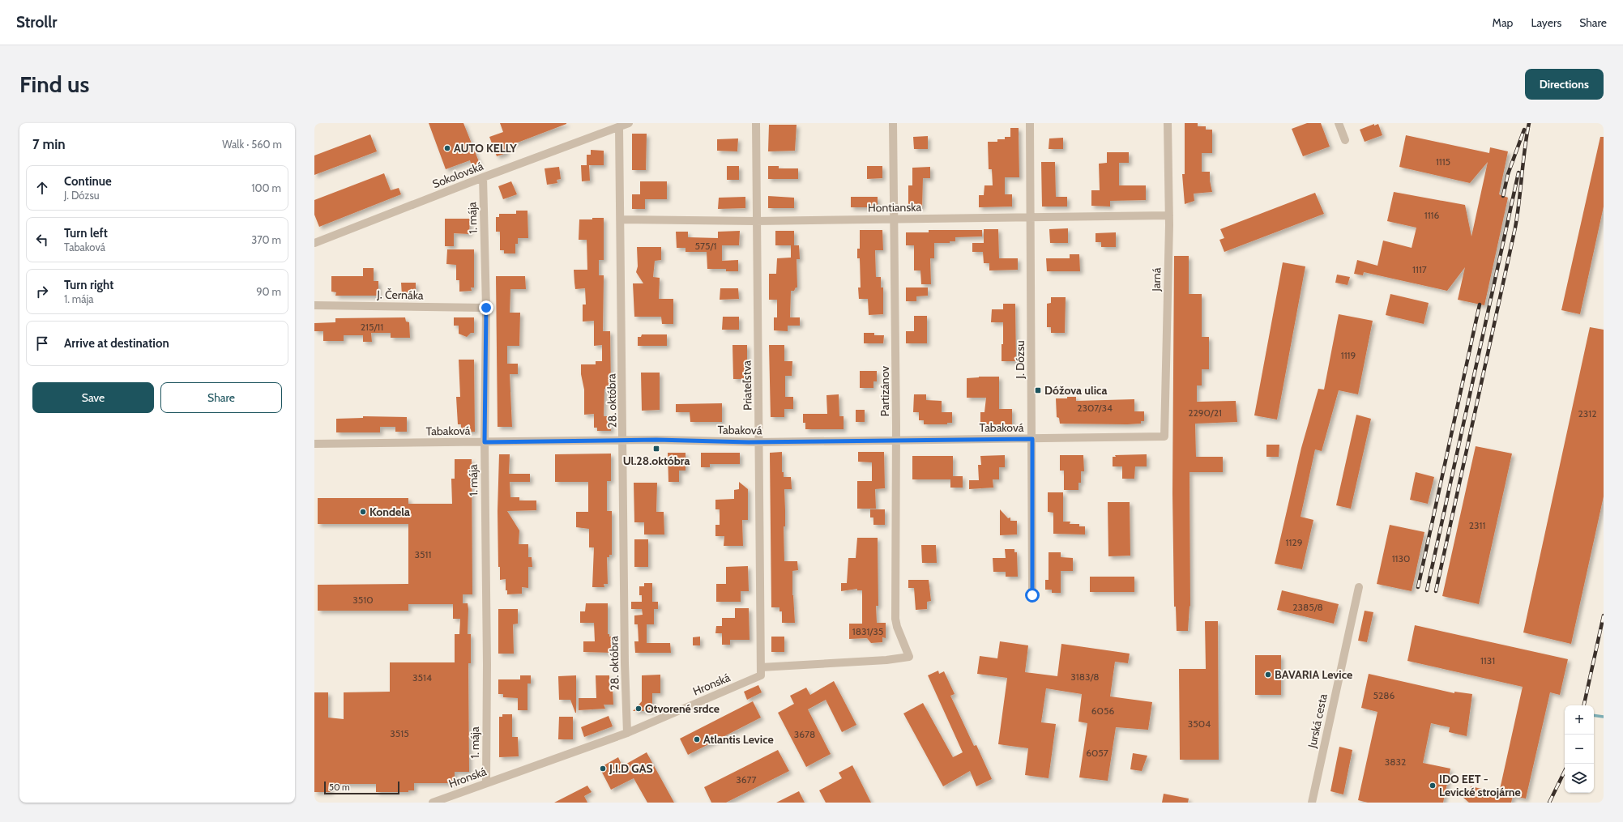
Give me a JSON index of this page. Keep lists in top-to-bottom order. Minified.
{"streets":{"street":["Sokolovská","Hontianska","1. mája","Jarná","J. Černáka","J. Dózsu","Priateľstva","Partizánov","28. októbra","Tabaková","Hronská","Jurská cesta"]},"crossings":[["Sokolovská","1. mája"],["Sokolovská","28. októbra"],["Hontianska","Jarná"],["Hontianska","J. Dózsu"],["Hontianska","Priateľstva"],["Hontianska","Partizánov"],["Hontianska","28. októbra"],["1. mája","J. Černáka"],["1. mája","Tabaková"],["1. mája","Hronská"],["Jarná","Tabaková"],["J. Dózsu","Tabaková"],["Priateľstva","Partizánov"],["Priateľstva","Tabaková"],["Priateľstva","Hronská"],["Partizánov","Tabaková"],["Partizánov","Hronská"],["28. októbra","Tabaková"],["28. októbra","Hronská"]],"places":{"other":["AUTO KELLY","Kondela","BAVARIA Levice","Otvorené srdce","Atlantis Levice","J.I.D GAS","IDO EET - Levické strojárne"],"transit":["Dóžova ulica","Ul.28.októbra"]},"house_numbers":["1115","1116","575/1","1117","215/11","1119","2307/34","2290/21","2312","2311","1129","3511","1130","3510","2385/8","1831/35","1131","3183/8","3514","5286","6056","3504","3515","3678","6057","3832","3677"],"scale_bar":"50 m","page":{"header":"Strollr","nav":["Map","Layers","Share"],"buttons":["Directions",["Save","Share"]],"title":"Find us","heading":["7 min","Walk · 560 m"],"list":[["Continue","J. Dózsu","100 m"],["Turn left","Tabaková","370 m"],["Turn right","1. mája","90 m"],"Arrive at destination"],"map_buttons":["+","−"],"scale":"50 m"}}
